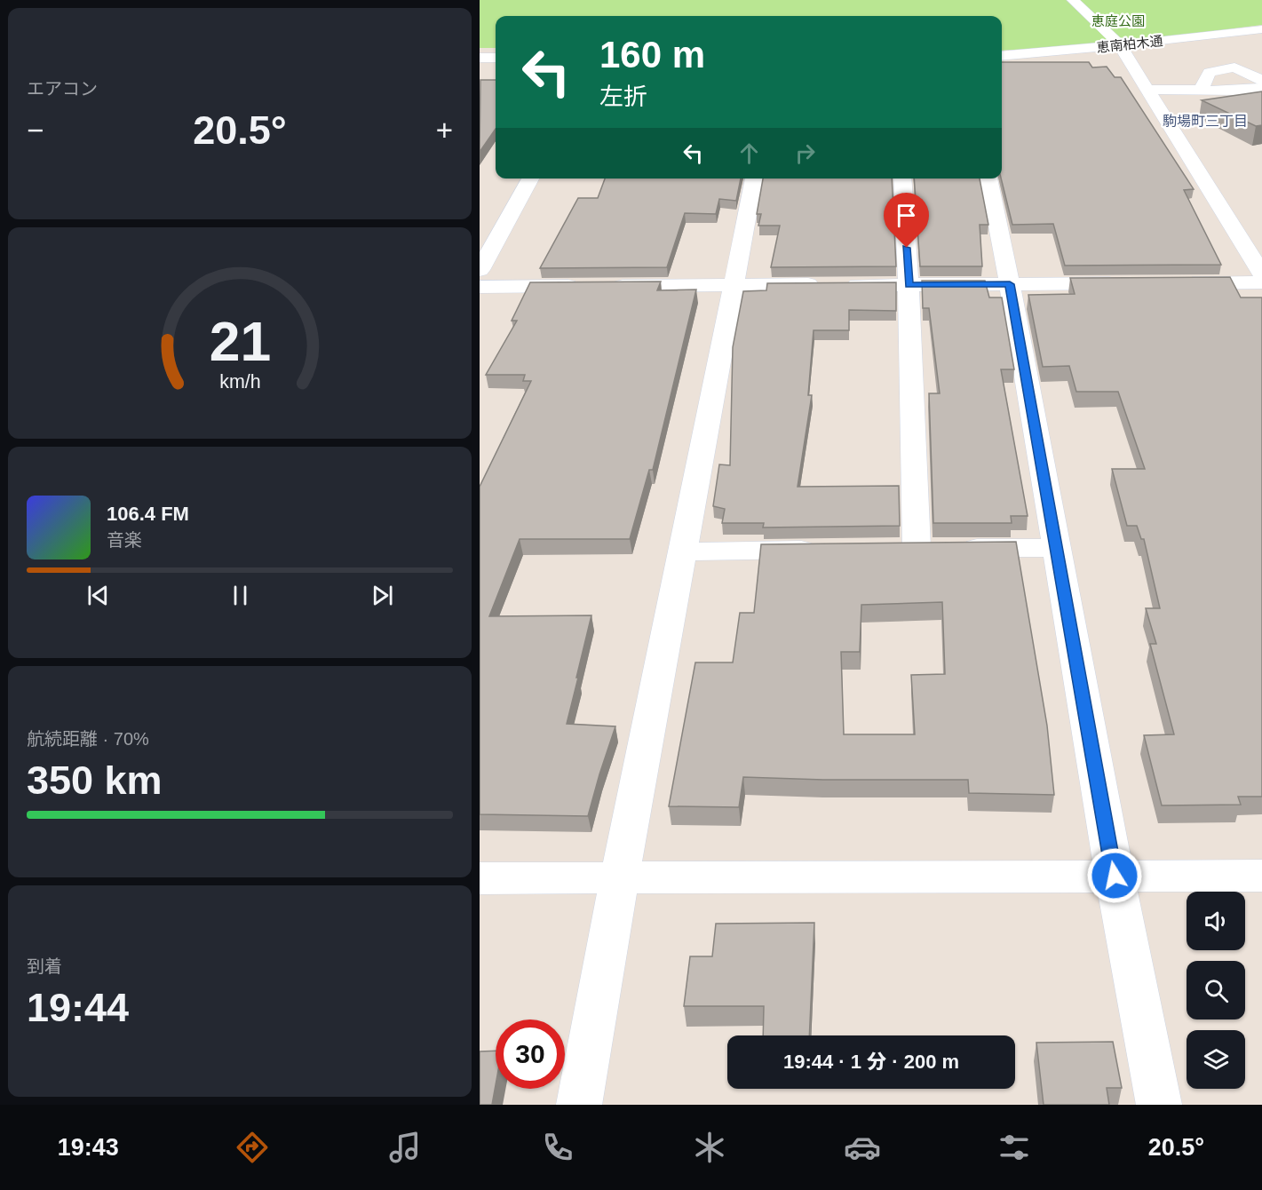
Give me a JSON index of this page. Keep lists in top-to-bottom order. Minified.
{"streets":{"street":["恵南柏木通"]},"districts":["駒場町三丁目"],"parks":["恵庭公園"],"page":{"tile":["エアコン",["航続距離 · 70%","350 km"],["到着","19:44"]],"turn":["160 m","左折"],"heat":["−","20.5°","+"],"song":["106.4 FM","音楽"],"limit":"30","trip":"19:44 · 1 分 · 200 m","tabs":["19:43","20.5°"],"gauge":["21","km/h"]}}
